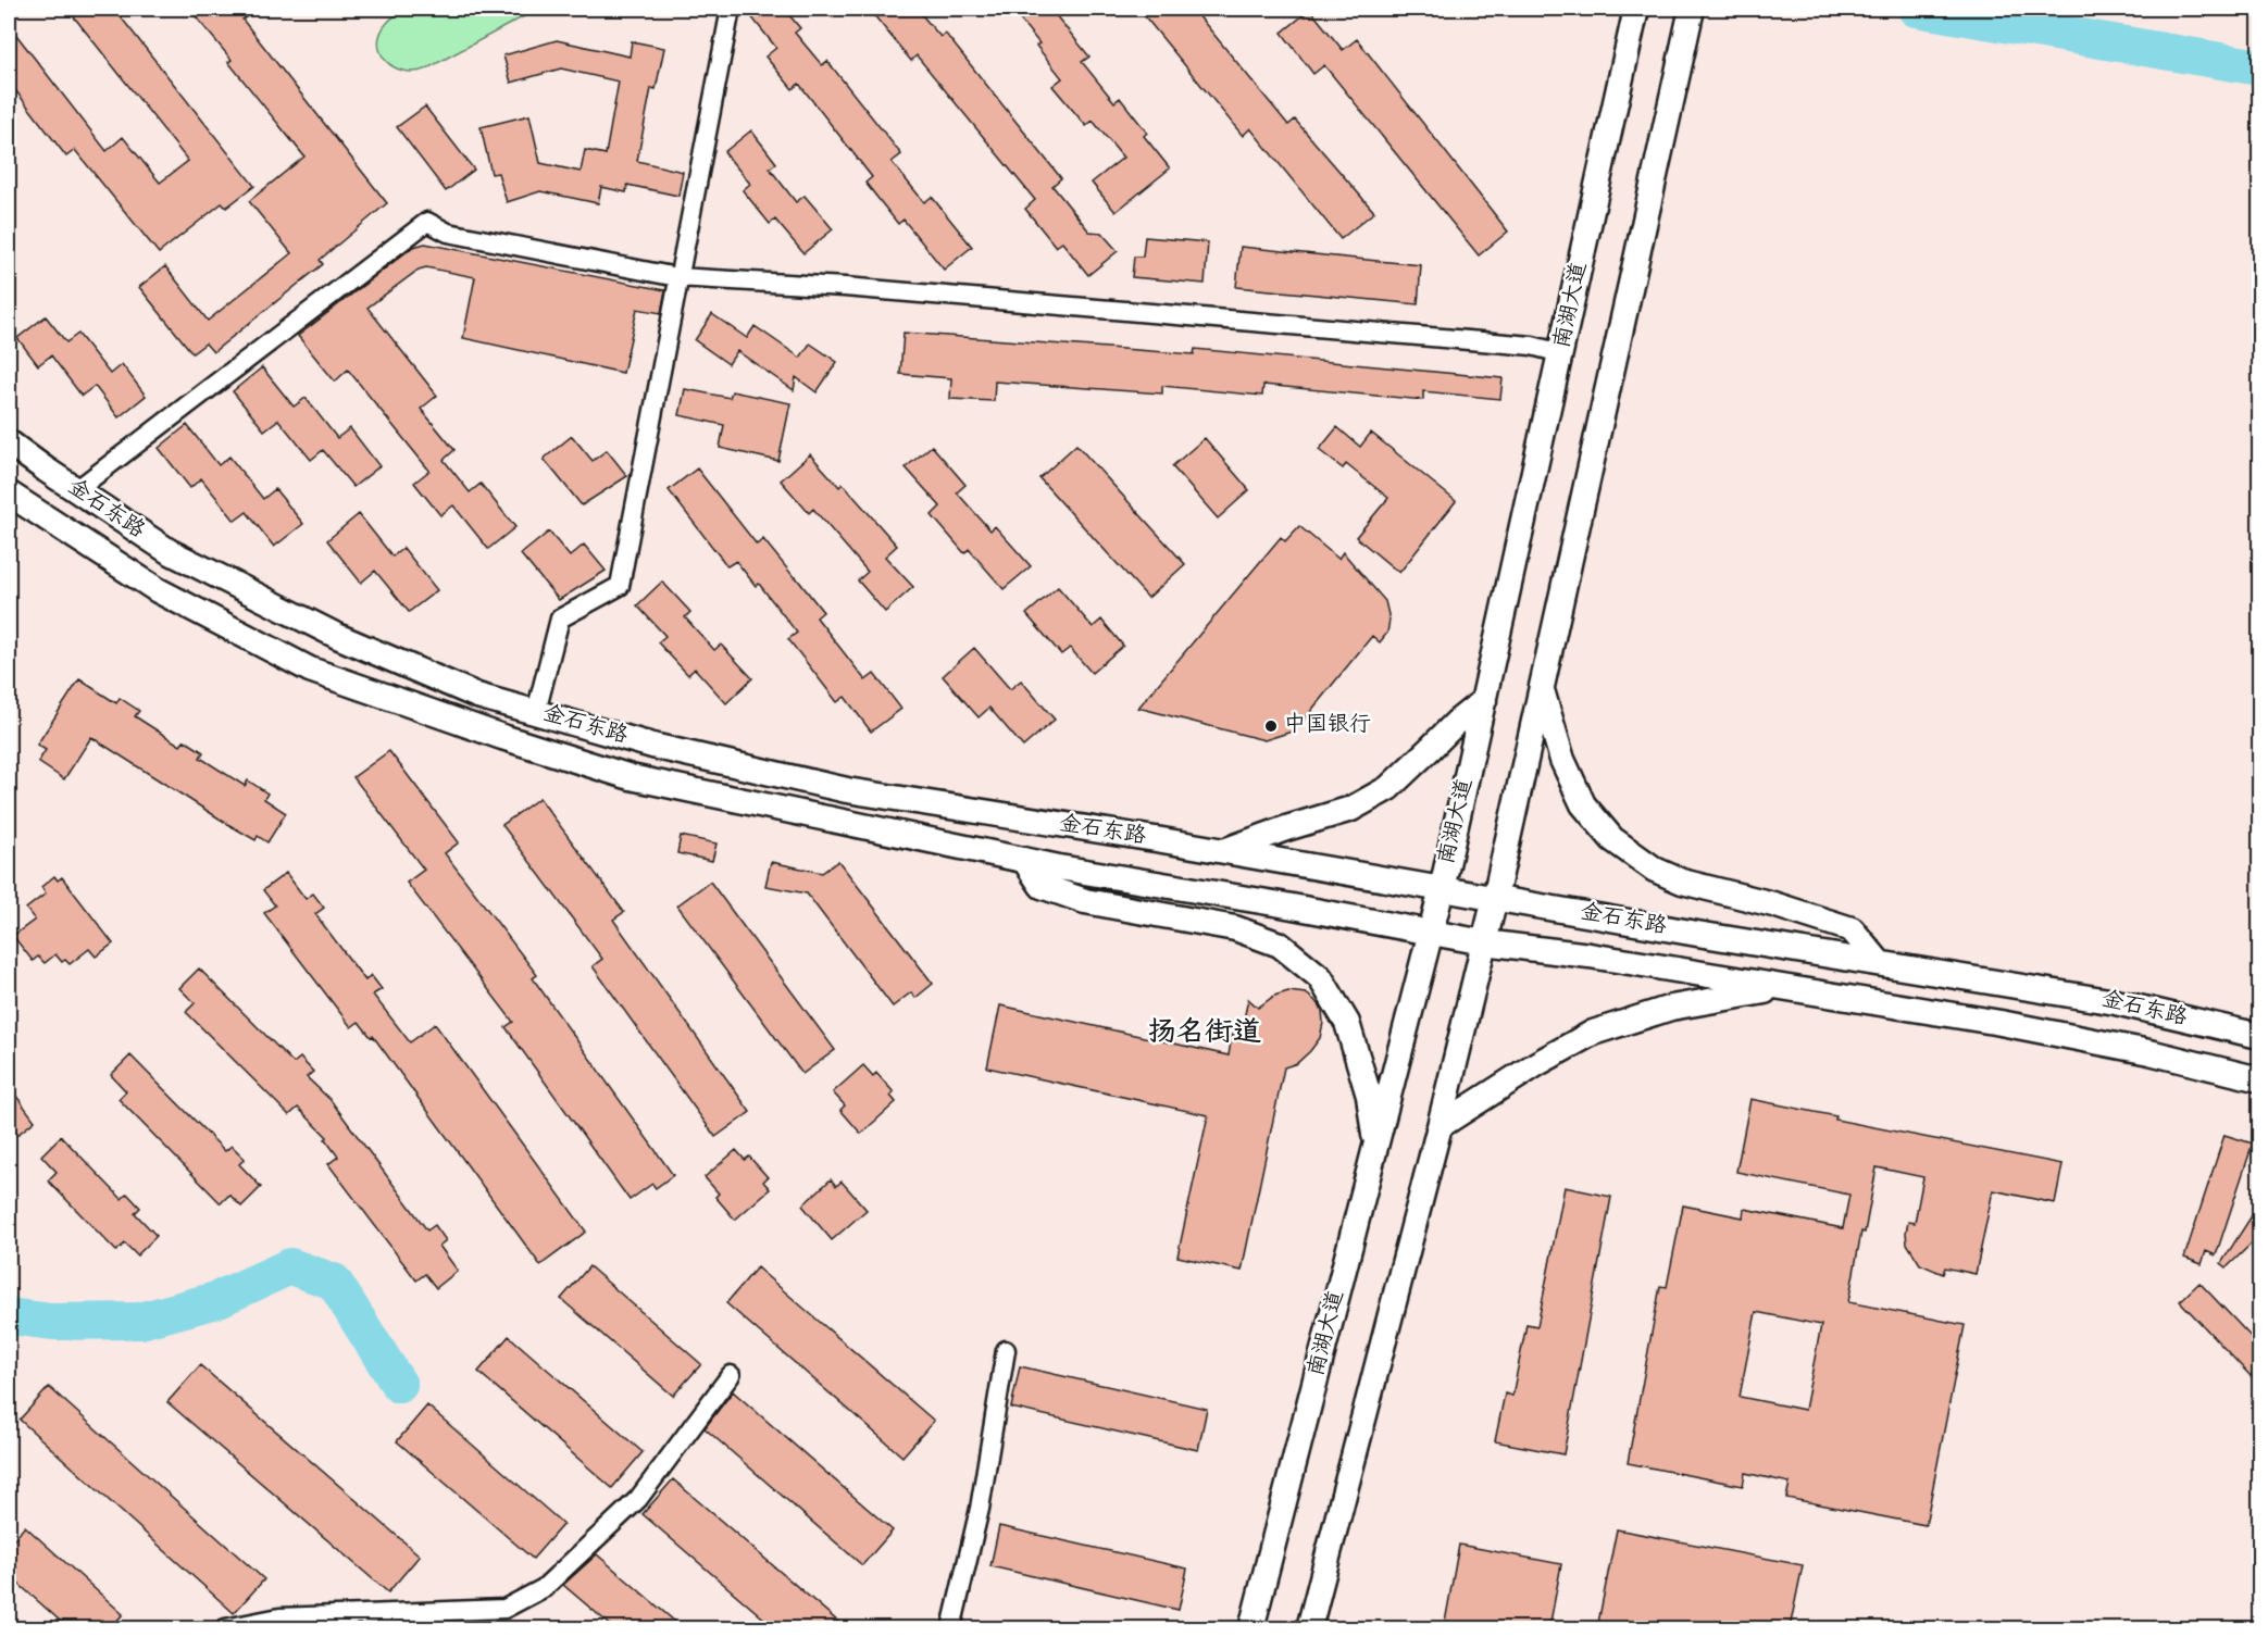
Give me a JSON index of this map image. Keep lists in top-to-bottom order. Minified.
{"streets":{"main road":["南湖大道","金石东路"]},"crossings":[["南湖大道","金石东路"]],"districts":["扬名街道"],"places":["中国银行"]}
